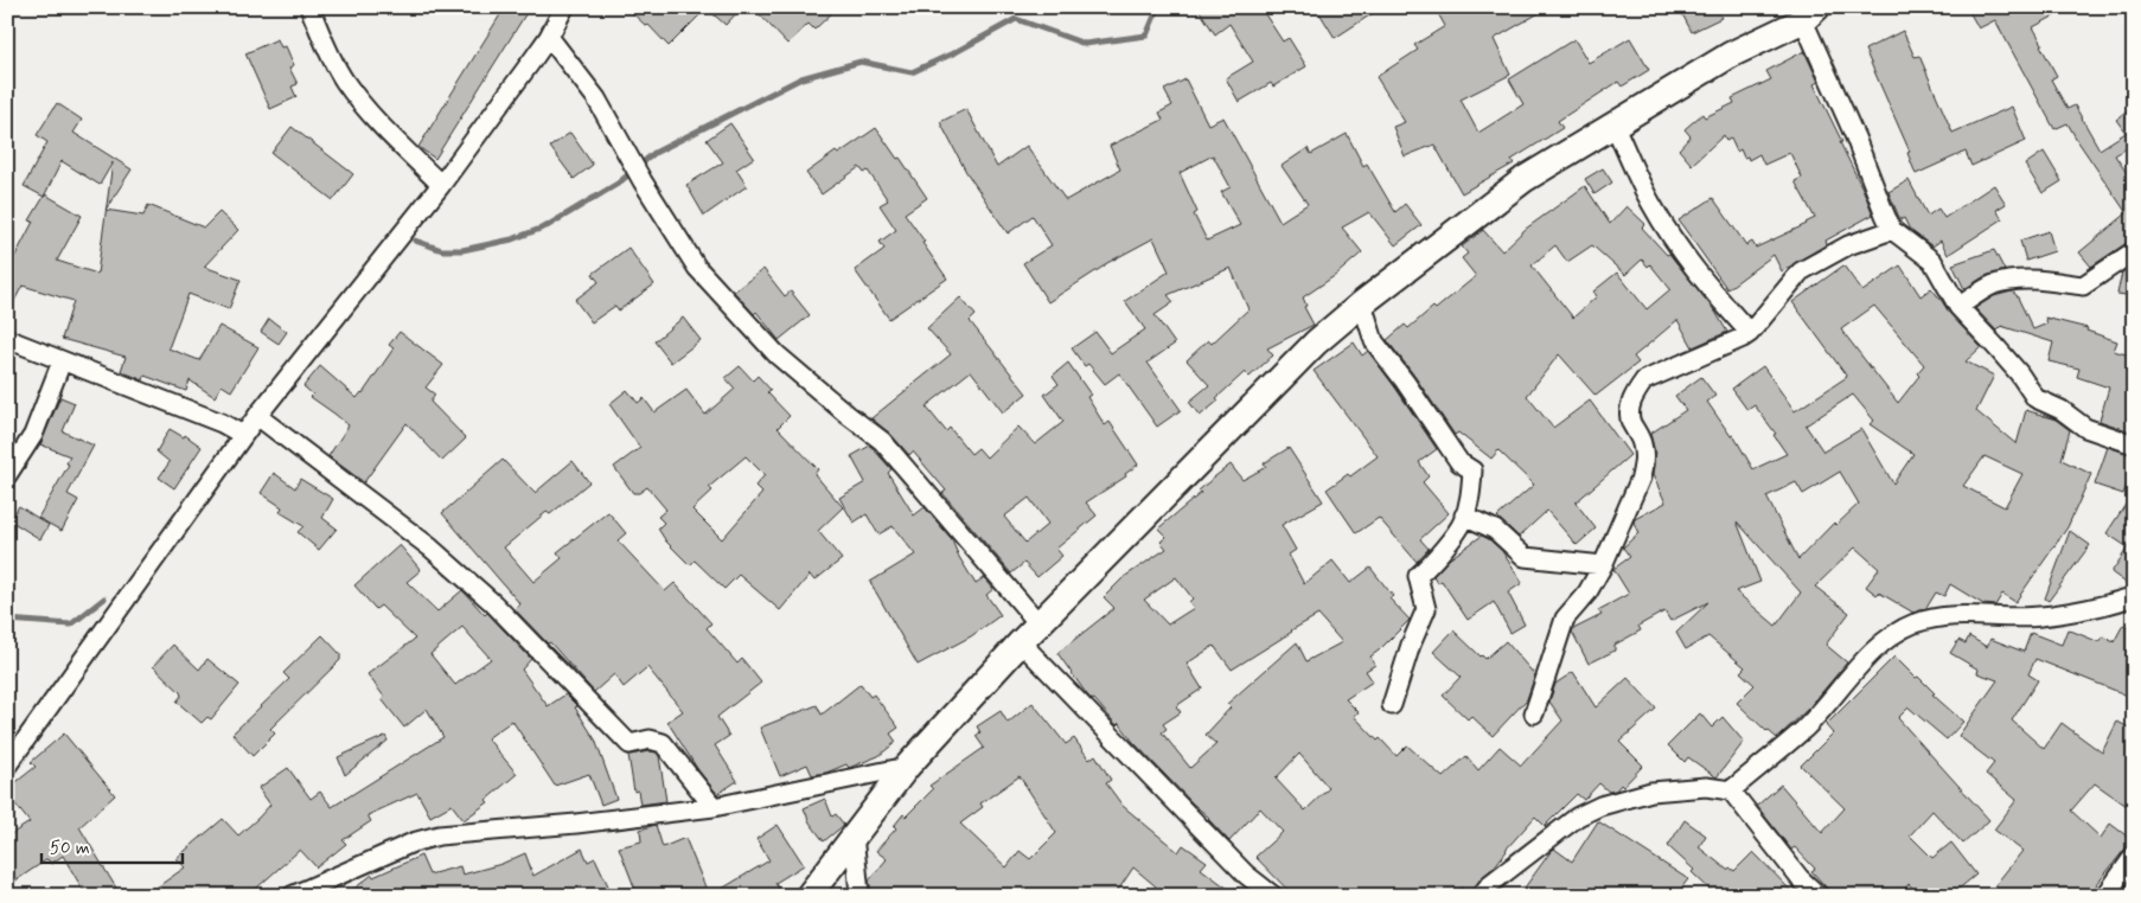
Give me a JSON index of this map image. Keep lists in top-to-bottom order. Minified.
{"scale_bar":"50 m"}
